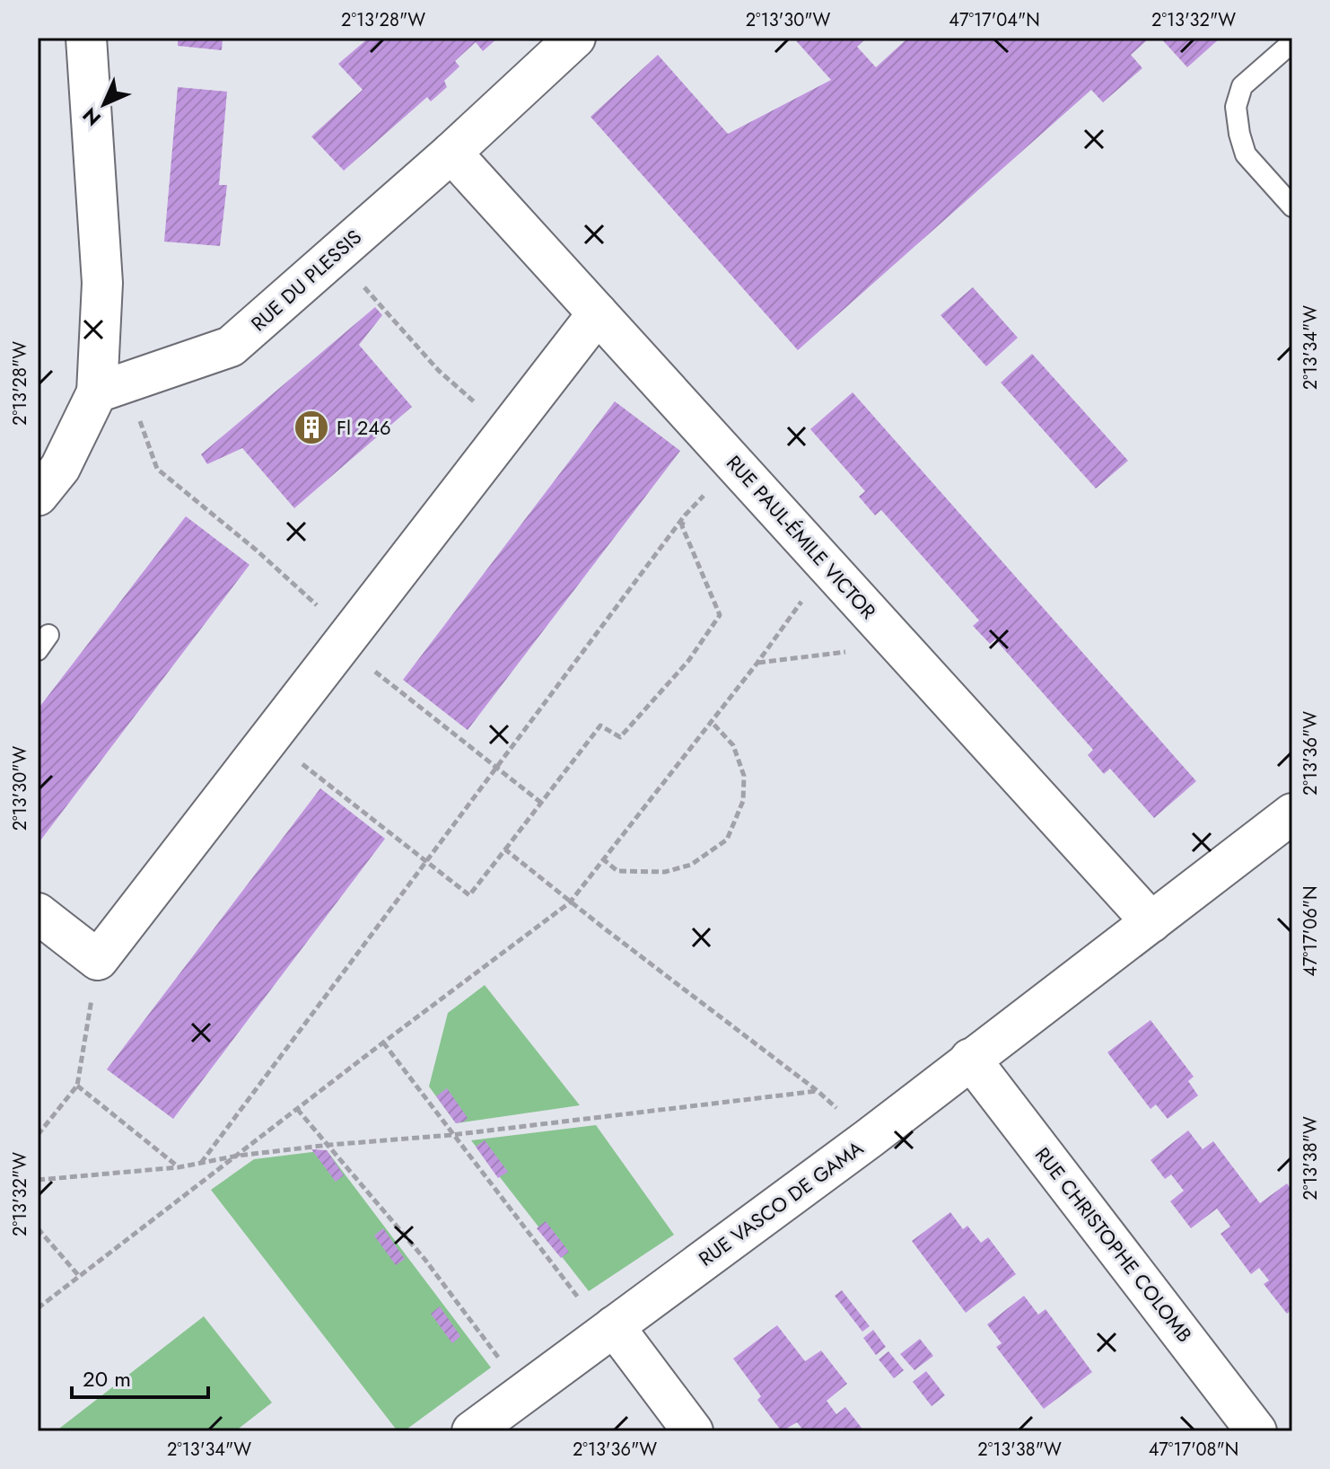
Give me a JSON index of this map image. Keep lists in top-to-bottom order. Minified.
{"streets":{"street":["RUE DU PLESSIS","RUE PAUL-ÉMILE VICTOR","RUE VASCO DE GAMA","RUE CHRISTOPHE COLOMB"]},"crossings":[["RUE DU PLESSIS","RUE PAUL-ÉMILE VICTOR"],["RUE PAUL-ÉMILE VICTOR","RUE VASCO DE GAMA"],["RUE VASCO DE GAMA","RUE CHRISTOPHE COLOMB"]],"places":{"building":["Fl 246"]},"scale_bar":"20 m","north":"bottom left","coordinates":["2°13'28\"W","2°13'30\"W","47°17'04\"N","2°13'32\"W","2°13'34\"W","2°13'36\"W","47°17'06\"N","2°13'38\"W","47°17'08\"N"]}
